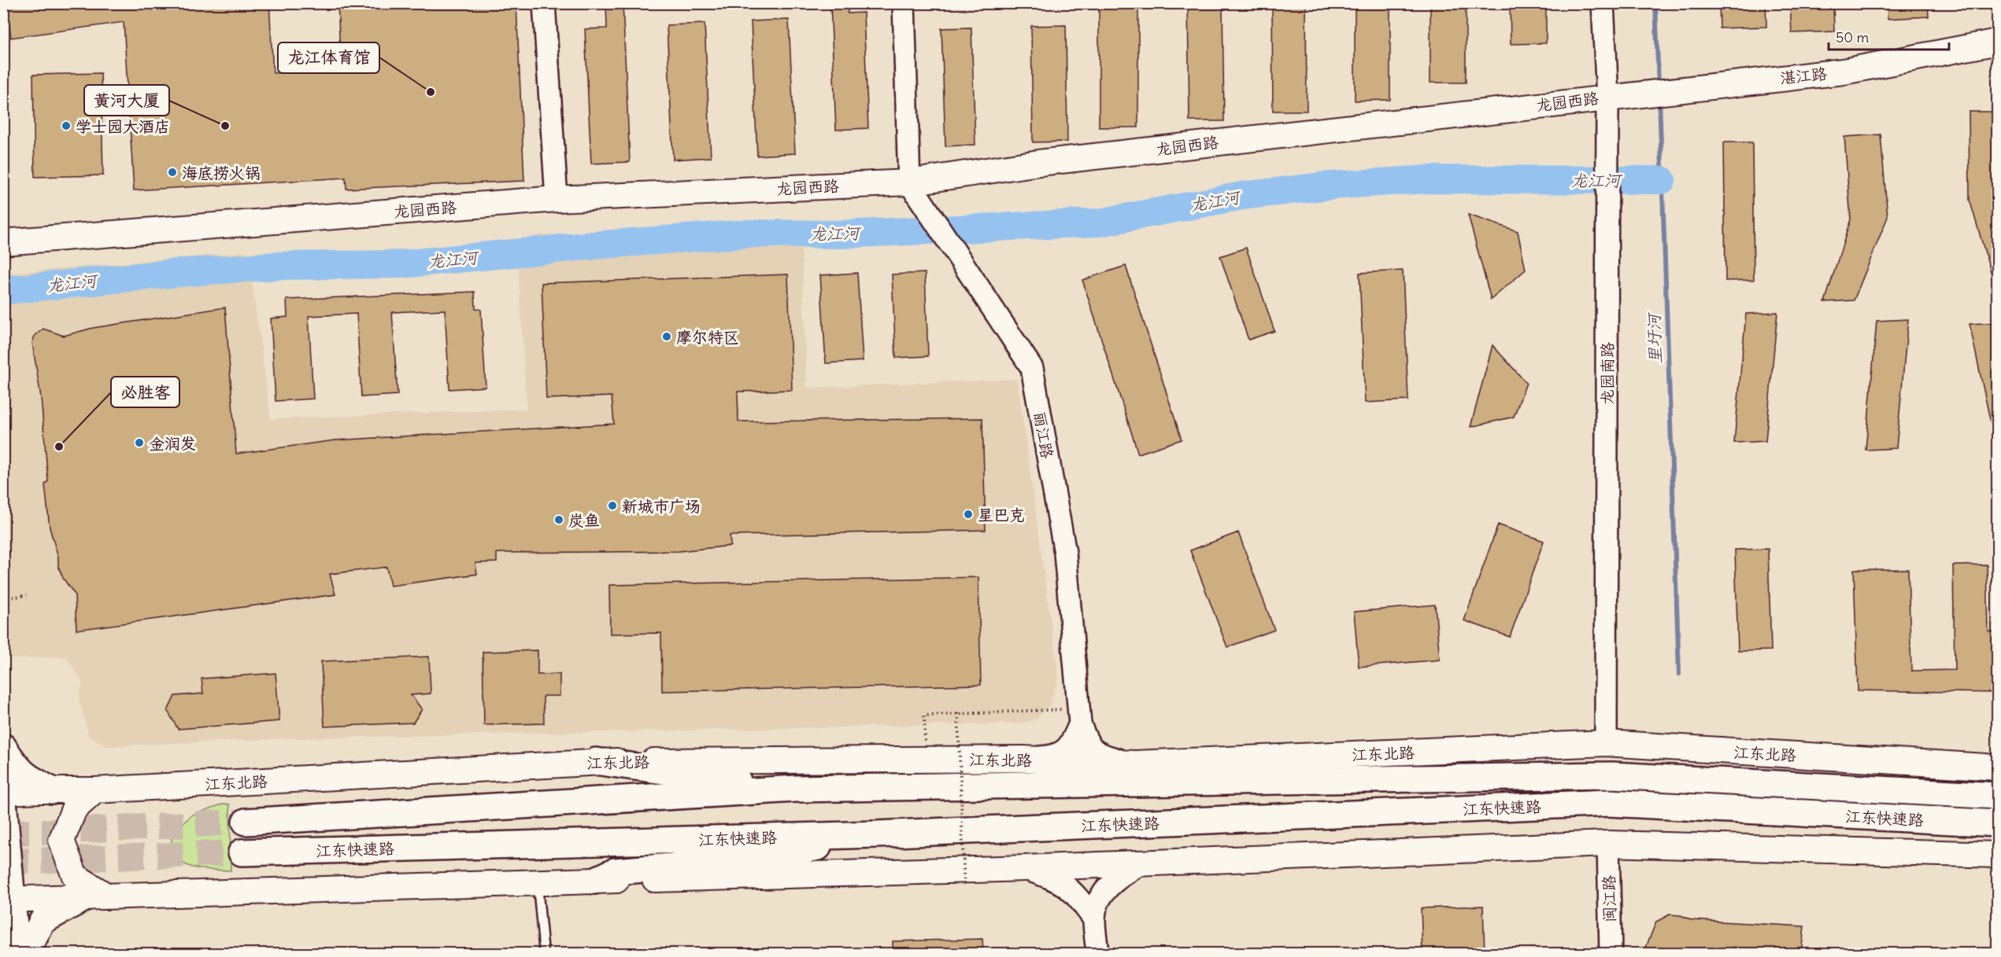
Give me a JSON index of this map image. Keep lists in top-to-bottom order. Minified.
{"streets":{"main road":["湛江路","龙园西路","江东北路","江东快速路"],"street":["龙园南路","丽江路","闽江路"]},"crossings":[["湛江路","龙园西路"],["湛江路","龙园南路"],["龙园西路","龙园南路"],["龙园西路","丽江路"],["龙园南路","江东北路"],["丽江路","江东北路"]],"water":["龙江河","里圩河"],"places":["龙江体育馆","学士园大酒店","黄河大厦","海底捞火锅","摩尔特区","金润发","必胜客","新城市广场","星巴克","炭鱼"],"scale_bar":"50 m"}
